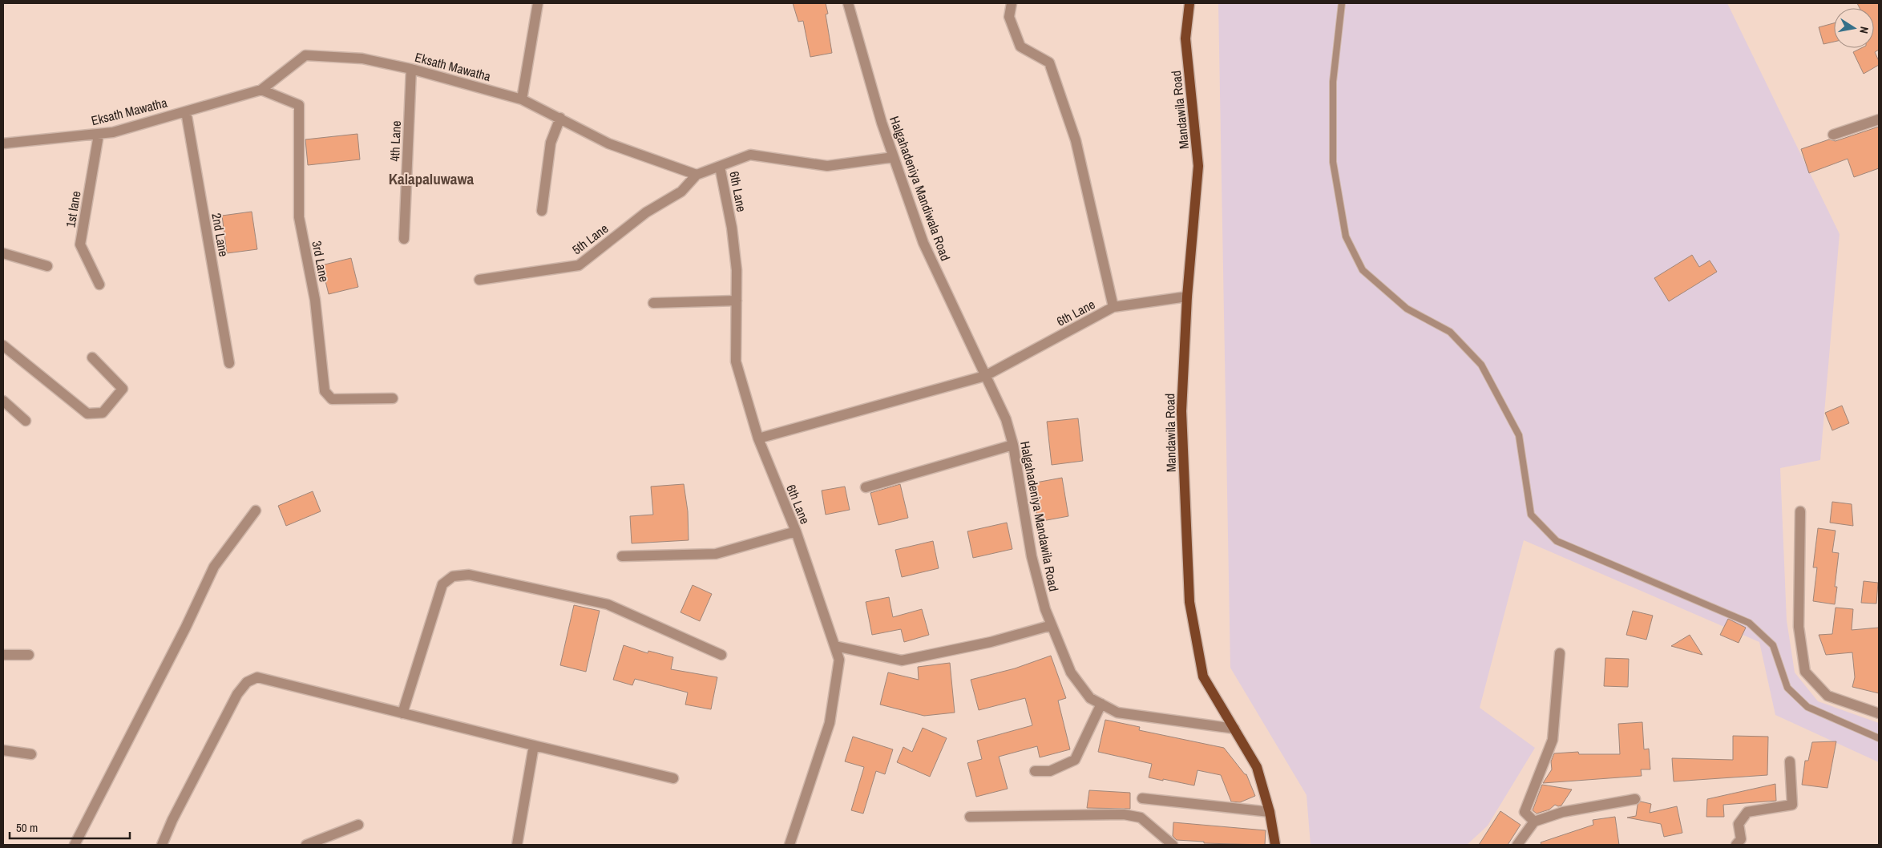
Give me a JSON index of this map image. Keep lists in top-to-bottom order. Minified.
{"streets":{"main road":["Mandawila Road"],"street":["Eksath Mawatha","4th Lane","Halgahadeniya Mandiwala Road","6th Lane","1st lane","2nd Lane","5th Lane","3rd Lane","Halgahadeniya Mandawila Road"]},"crossings":[["Eksath Mawatha","4th Lane"],["Eksath Mawatha","1st lane"],["Eksath Mawatha","2nd Lane"],["Eksath Mawatha","5th Lane"],["Eksath Mawatha","3rd Lane"],["Mandawila Road","6th Lane"],["Mandawila Road","Halgahadeniya Mandawila Road"],["Halgahadeniya Mandiwala Road","6th Lane"],["Halgahadeniya Mandiwala Road","Halgahadeniya Mandawila Road"],["6th Lane","Halgahadeniya Mandawila Road"]],"districts":["Kalapaluwawa"],"scale_bar":"50 m","north":"right"}
